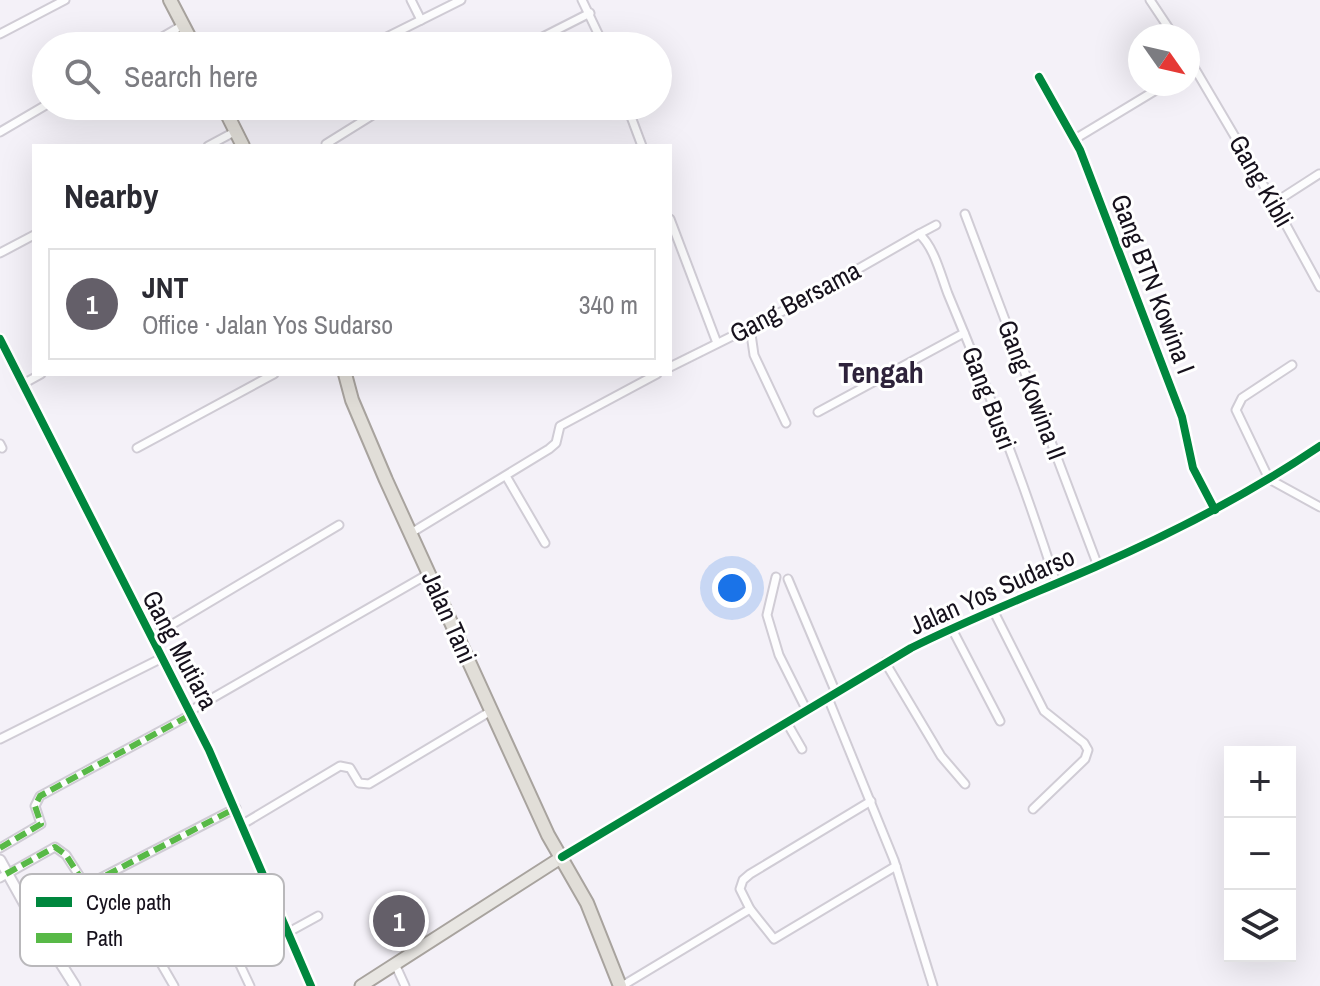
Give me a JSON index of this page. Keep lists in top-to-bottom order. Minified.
{"streets":{"highway":["Jalan Tani"],"main road":["Jalan Yos Sudarso"],"street":["Gang Kibli","Gang BTN Kowina I","Gang Bersama","Gang Kowina II","Gang Busri","Gang Mutiara"]},"crossings":[["Gang BTN Kowina I","Jalan Yos Sudarso"],["Gang Bersama","Gang Busri"],["Gang Kowina II","Jalan Yos Sudarso"],["Gang Busri","Jalan Yos Sudarso"],["Jalan Yos Sudarso","Jalan Tani"]],"districts":["Tengah"],"legend":["Cycle path","Path"],"north":"bottom right","page":{"search":"Search here","heading":"Nearby","list":[{"mark":"1","name":"JNT","note":"Office · Jalan Yos Sudarso","value":"340 m"}],"map_buttons":["+","−"],"pins":"1"}}
